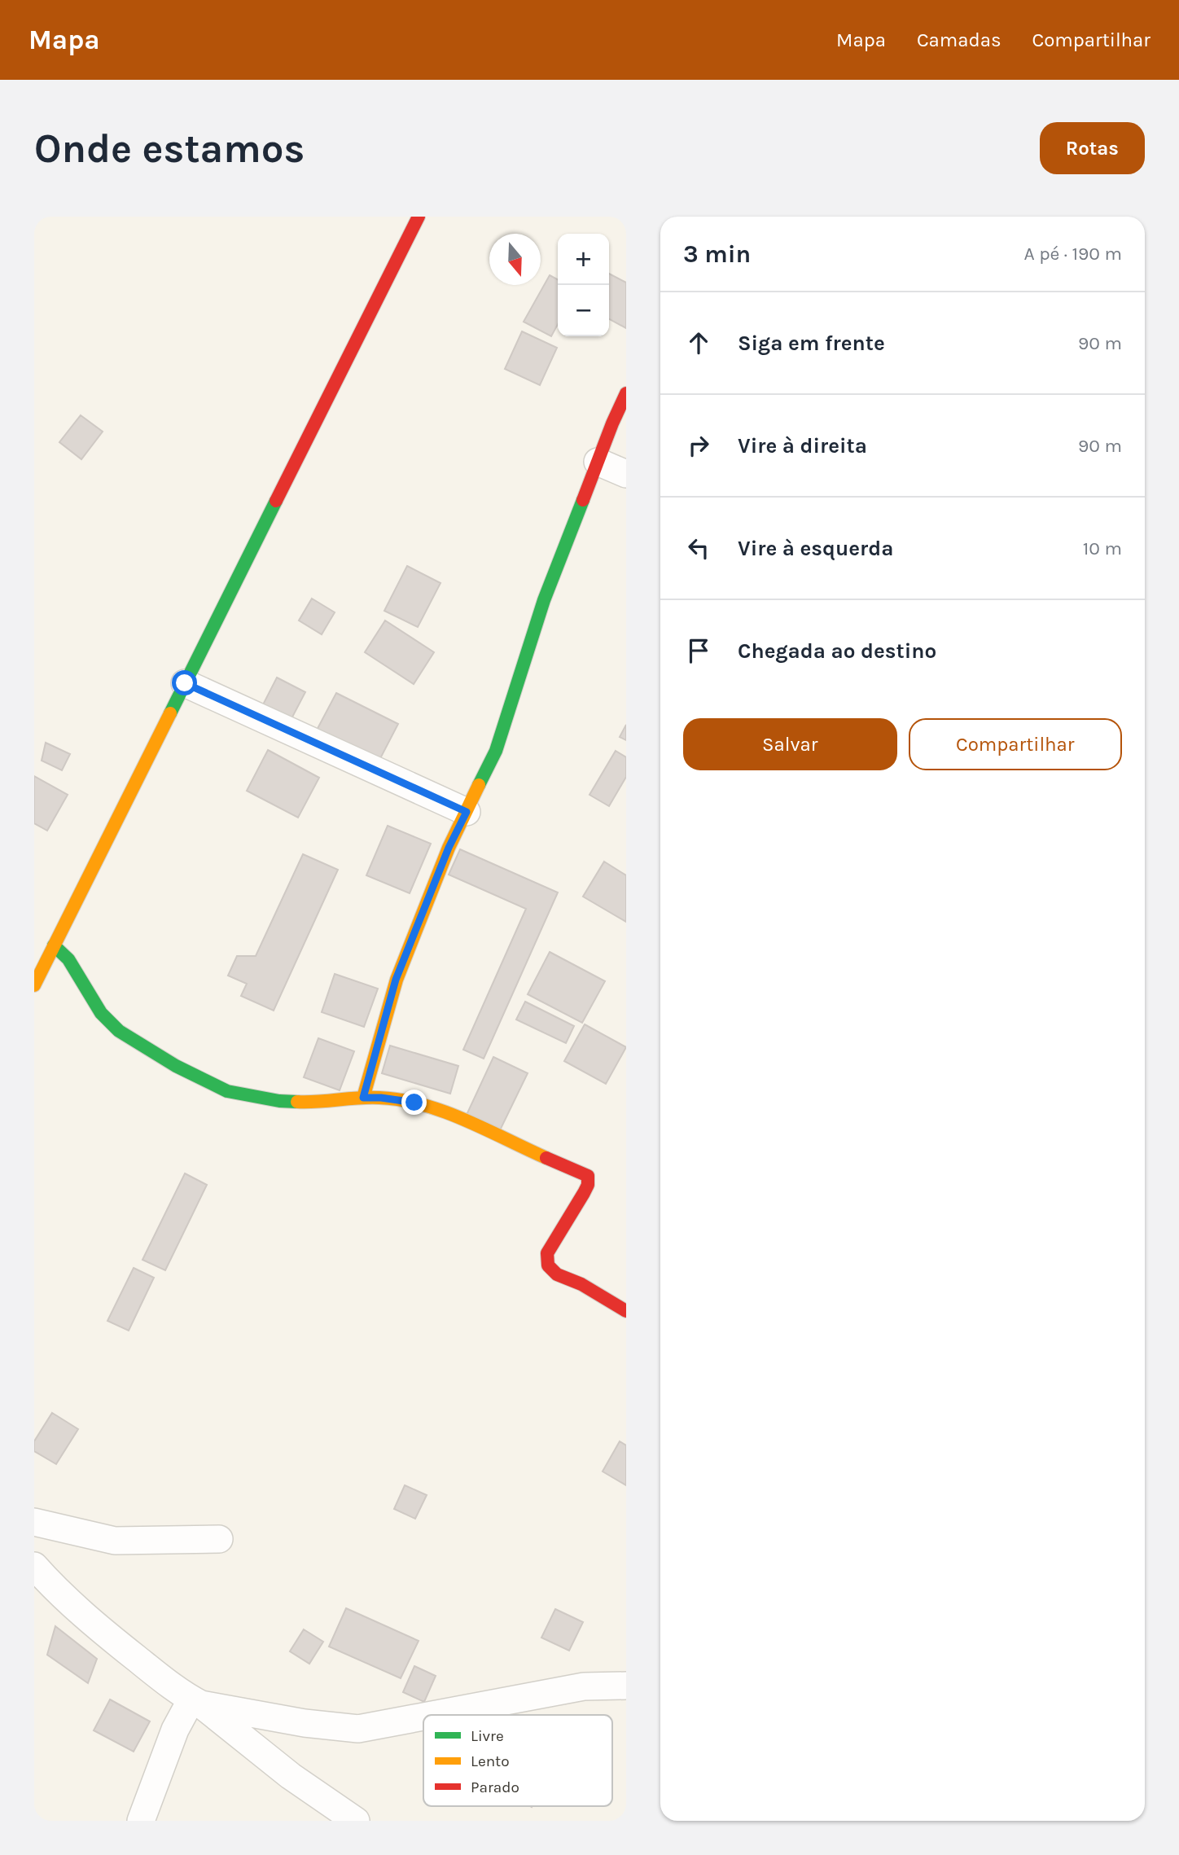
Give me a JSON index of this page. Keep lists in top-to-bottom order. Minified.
{"legend":["Livre","Lento","Parado"],"north":"bottom","page":{"header":"Mapa","nav":["Mapa","Camadas","Compartilhar"],"buttons":["Rotas",["Salvar","Compartilhar"]],"title":"Onde estamos","heading":["3 min","A pé · 190 m"],"map_buttons":["+","−"],"list":[["Siga em frente","90 m"],["Vire à direita","90 m"],["Vire à esquerda","10 m"],"Chegada ao destino"]}}
